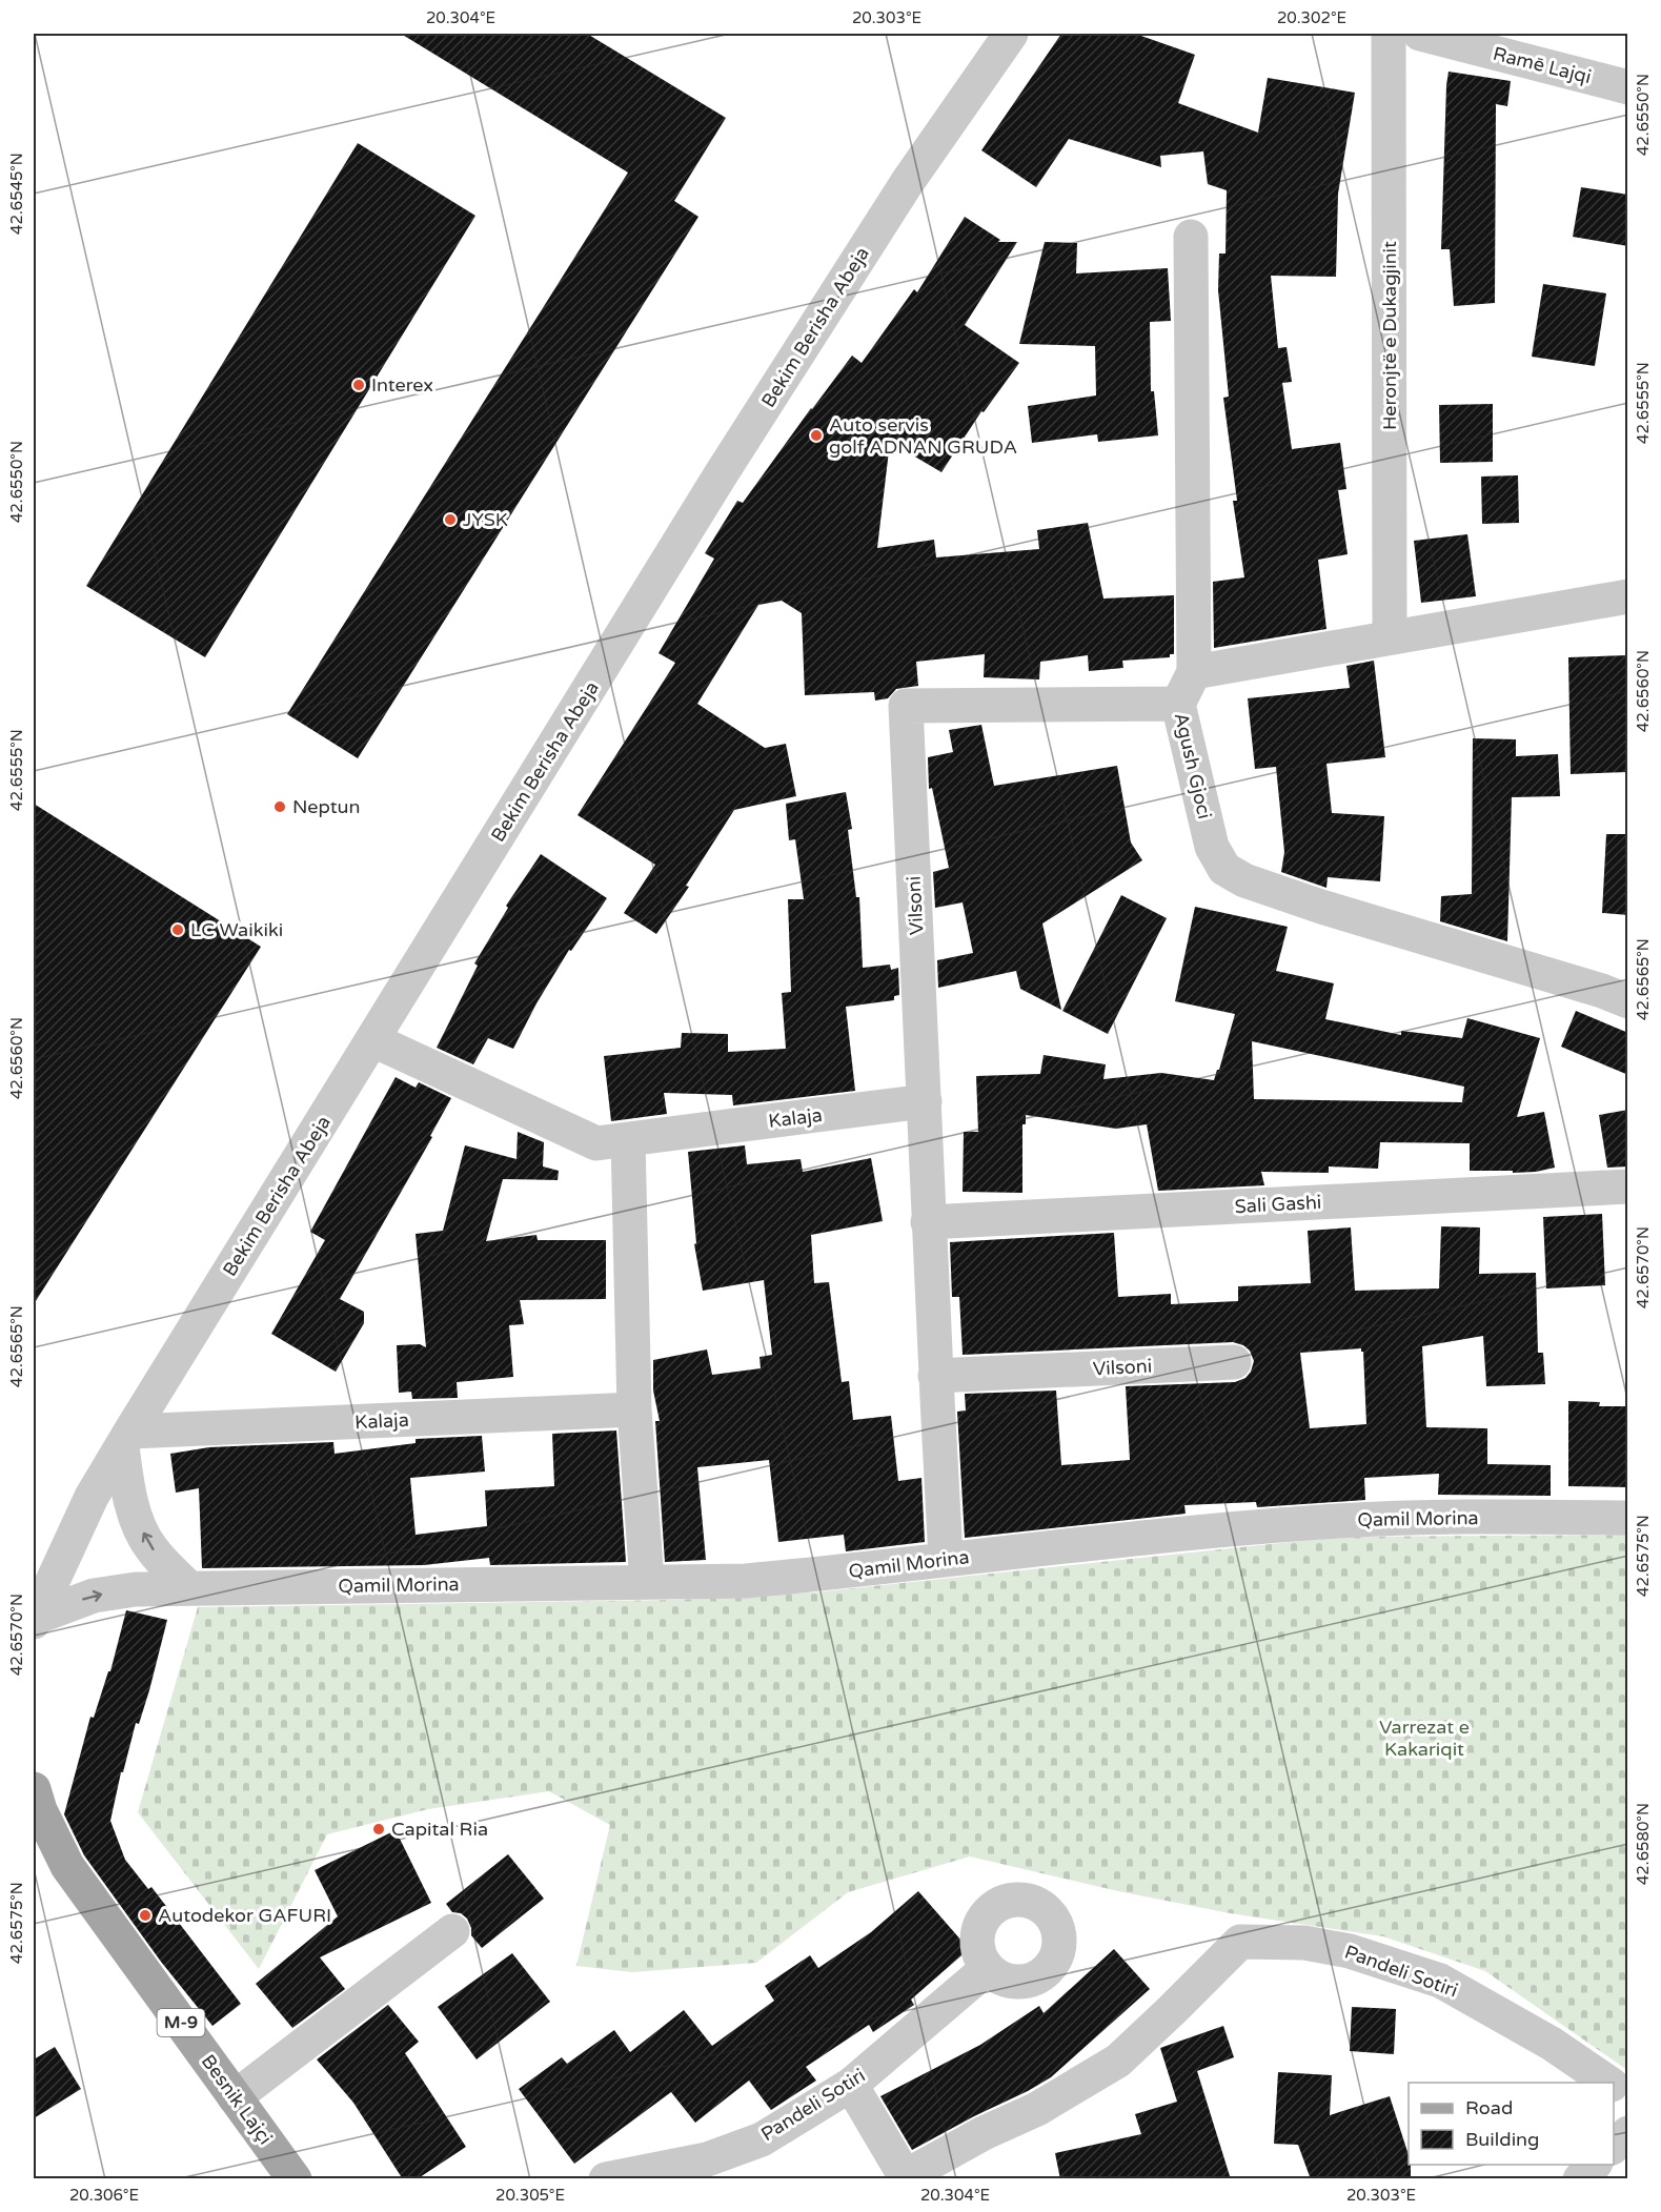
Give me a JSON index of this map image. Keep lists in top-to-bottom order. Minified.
{"streets":{"main road":["M-9","Besnik Lajçi"],"street":["Ramē Lajqi","Bekim Berisha Abeja","Heronjtë e Dukagjinit","Agush Gjoci","Vilsoni","Kalaja","Sali Gashi","Qamil Morina","Pandeli Sotiri"]},"crossings":[["Bekim Berisha Abeja","Kalaja"],["Bekim Berisha Abeja","Qamil Morina"],["Agush Gjoci","Vilsoni"],["Vilsoni","Kalaja"],["Vilsoni","Sali Gashi"],["Vilsoni","Qamil Morina"]],"parks":["Varrezat e Kakariqit"],"places":["Interex","Auto servis golf ADNAN GRUDA","JYSK","Neptun","LC Waikiki","Capital Ria","Autodekor GAFURI"],"legend":["Road","Building"],"coordinates":["20.304°E","20.303°E","20.302°E","42.6550°N","42.6545°N","42.6555°N","42.6560°N","42.6565°N","42.6570°N","42.6575°N","42.6580°N","20.306°E","20.305°E"]}
